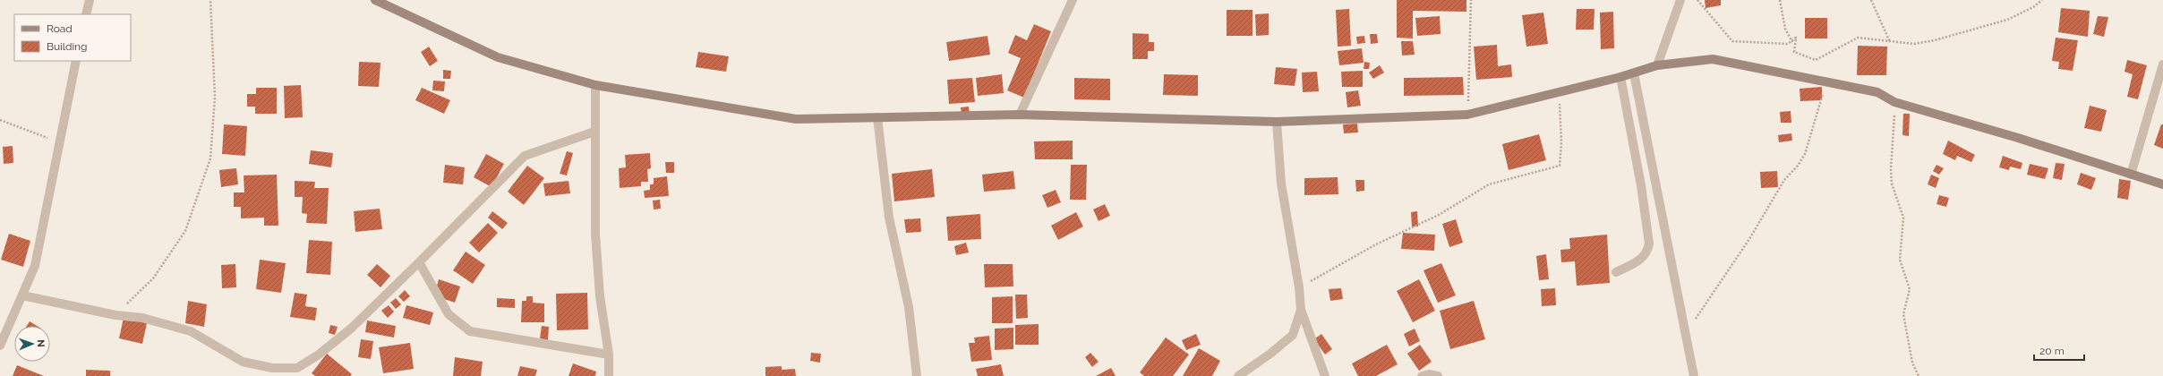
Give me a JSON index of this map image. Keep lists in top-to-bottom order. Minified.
{"legend":["Road","Building"],"scale_bar":"20 m","north":"right"}
